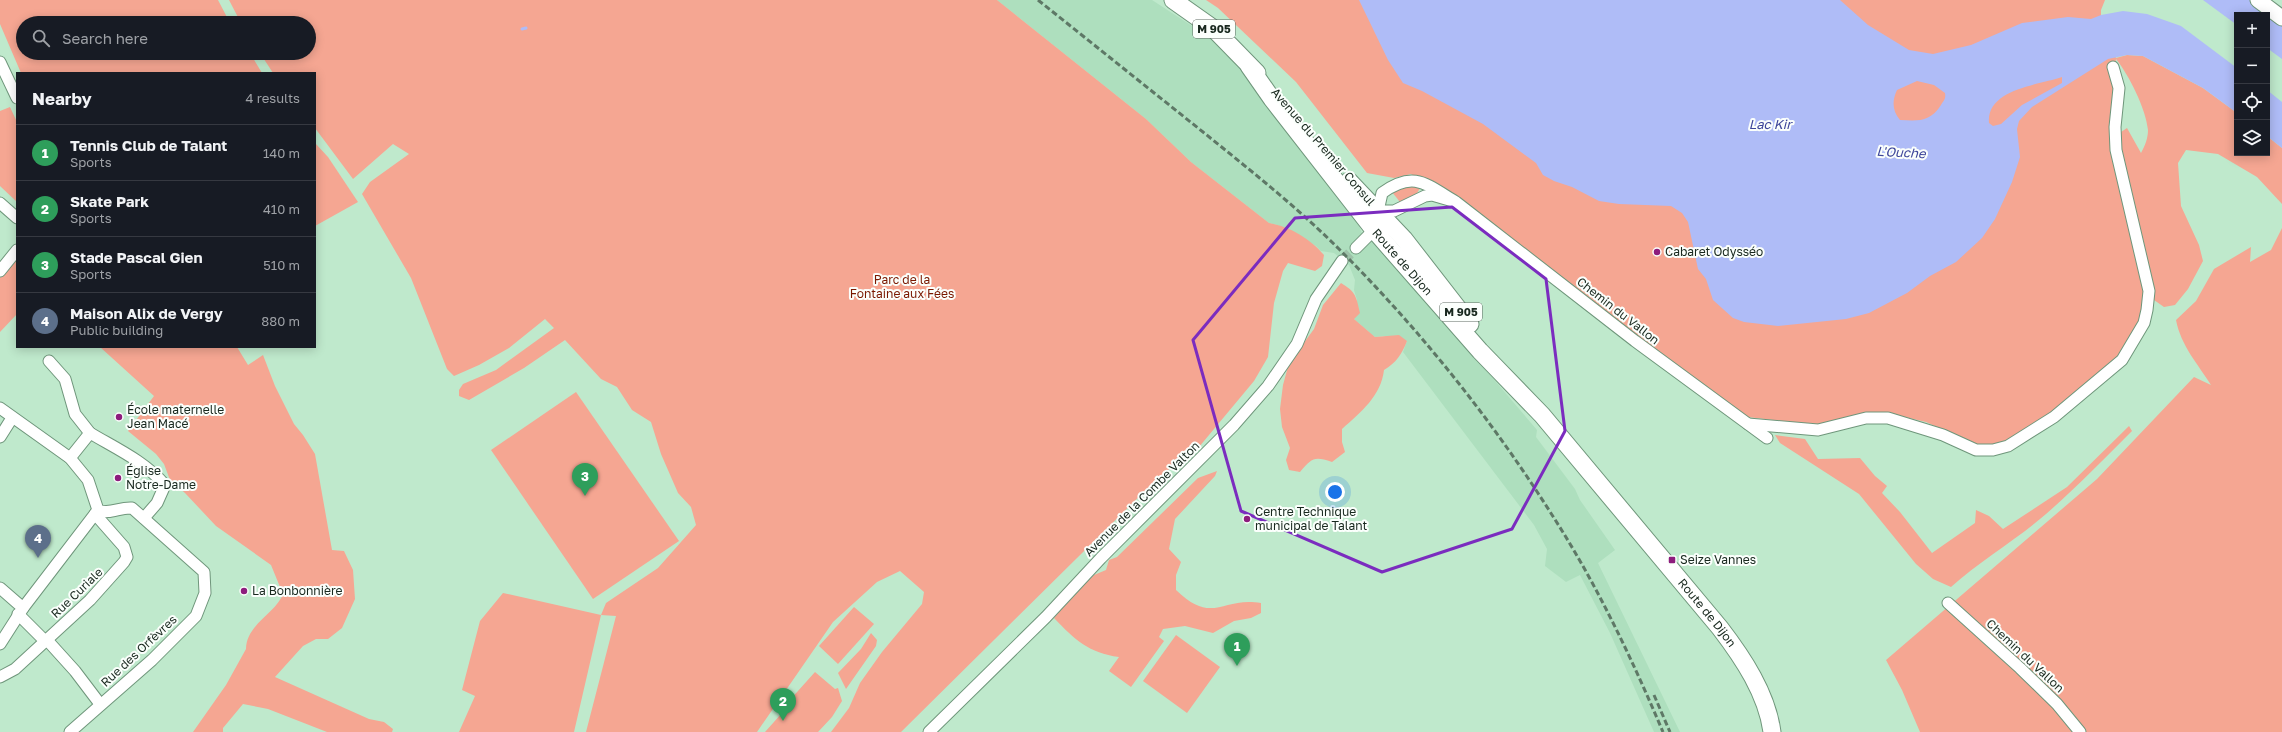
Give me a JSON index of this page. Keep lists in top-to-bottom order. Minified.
{"streets":{"main road":["M 905","Avenue du Premier Consul","Route de Dijon"],"street":["Chemin du Vallon","Avenue de la Combe Valton","Rue Curiale","Rue des Orfèvres"]},"crossings":[["Avenue du Premier Consul","Route de Dijon"],["Avenue du Premier Consul","Chemin du Vallon"],["Route de Dijon","Chemin du Vallon"]],"water":["Lac Kir","L'Ouche"],"parks":["Parc de la Fontaine aux Fées"],"places":{"other":["Cabaret Odysséo","École maternelle Jean Macé","Église Notre-Dame","Centre Technique municipal de Talant","La Bonbonnière"],"transit":["Seize Vannes"]},"page":{"map_buttons":["+","−"],"search":"Search here","heading":["Nearby","4 results"],"list":[{"mark":"1","name":"Tennis Club de Talant","note":"Sports","value":"140 m"},{"mark":"2","name":"Skate Park","note":"Sports","value":"410 m"},{"mark":"3","name":"Stade Pascal Gien","note":"Sports","value":"510 m"},{"mark":"4","name":"Maison Alix de Vergy","note":"Public building","value":"880 m"}],"pins":["3","4","1","2"]}}
